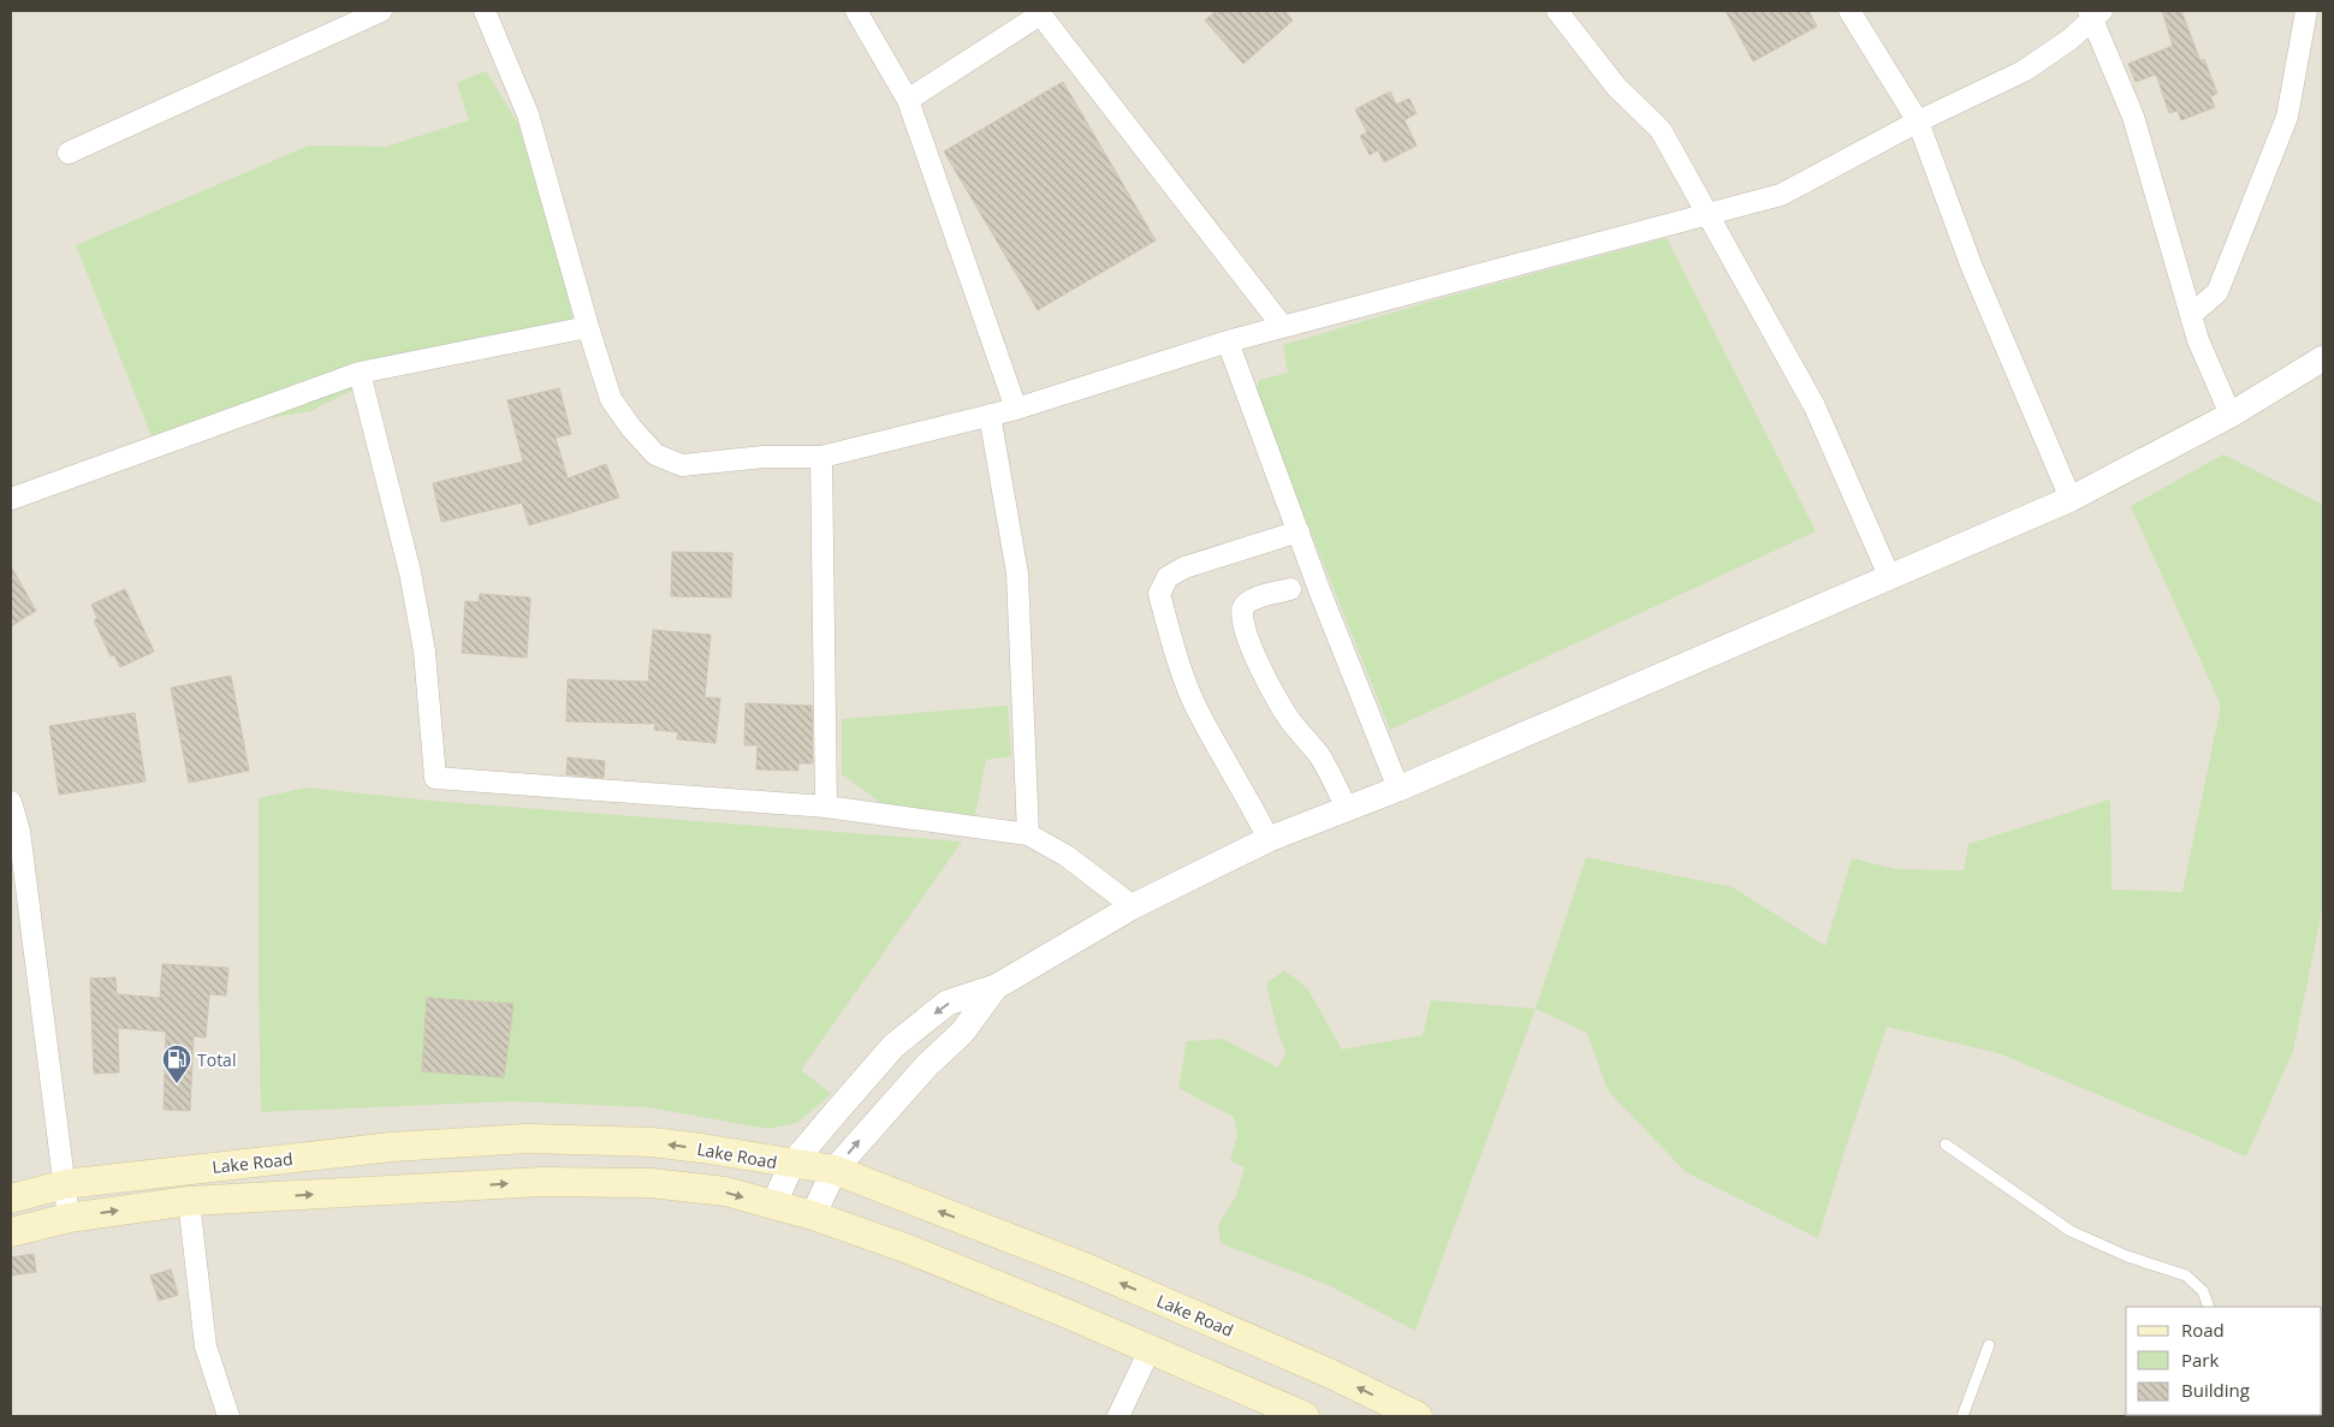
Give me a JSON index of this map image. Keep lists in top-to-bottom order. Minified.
{"streets":{"main road":["Lake Road"]},"places":{"fuel station":["Total"]},"legend":["Road","Park","Building"]}
